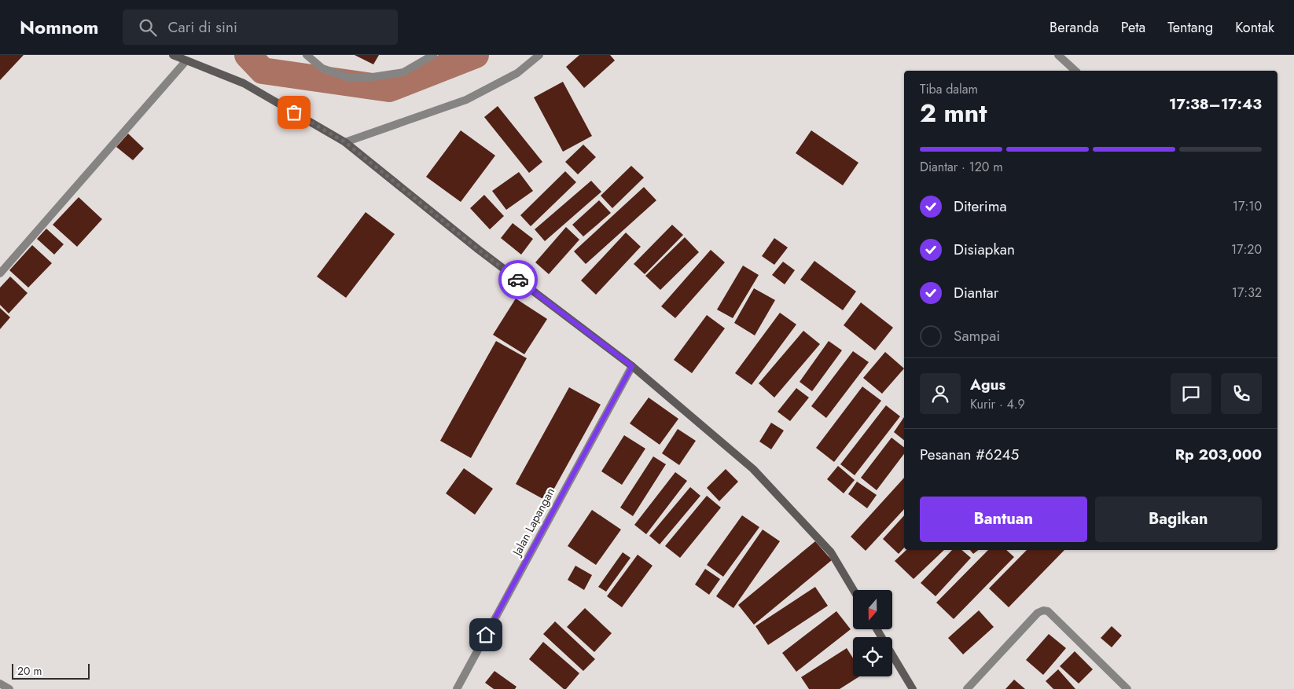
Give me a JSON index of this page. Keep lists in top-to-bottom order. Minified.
{"streets":{"street":["Jalan Lapangan"]},"scale_bar":"20 m","north":"bottom","page":{"header":"Nomnom","search":"Cari di sini","nav":["Beranda","Peta","Tentang","Kontak"],"heading":["2 mnt","Tiba dalam","17:38–17:43"],"panel":["Agus","Kurir · 4.9","Pesanan #6245","Rp 203,000"],"bar":"Diantar · 120 m","list":[["Diterima","17:10"],["Disiapkan","17:20"],["Diantar","17:32"],"Sampai"],"buttons":["Bantuan","Bagikan"],"scale":"20 m"}}
